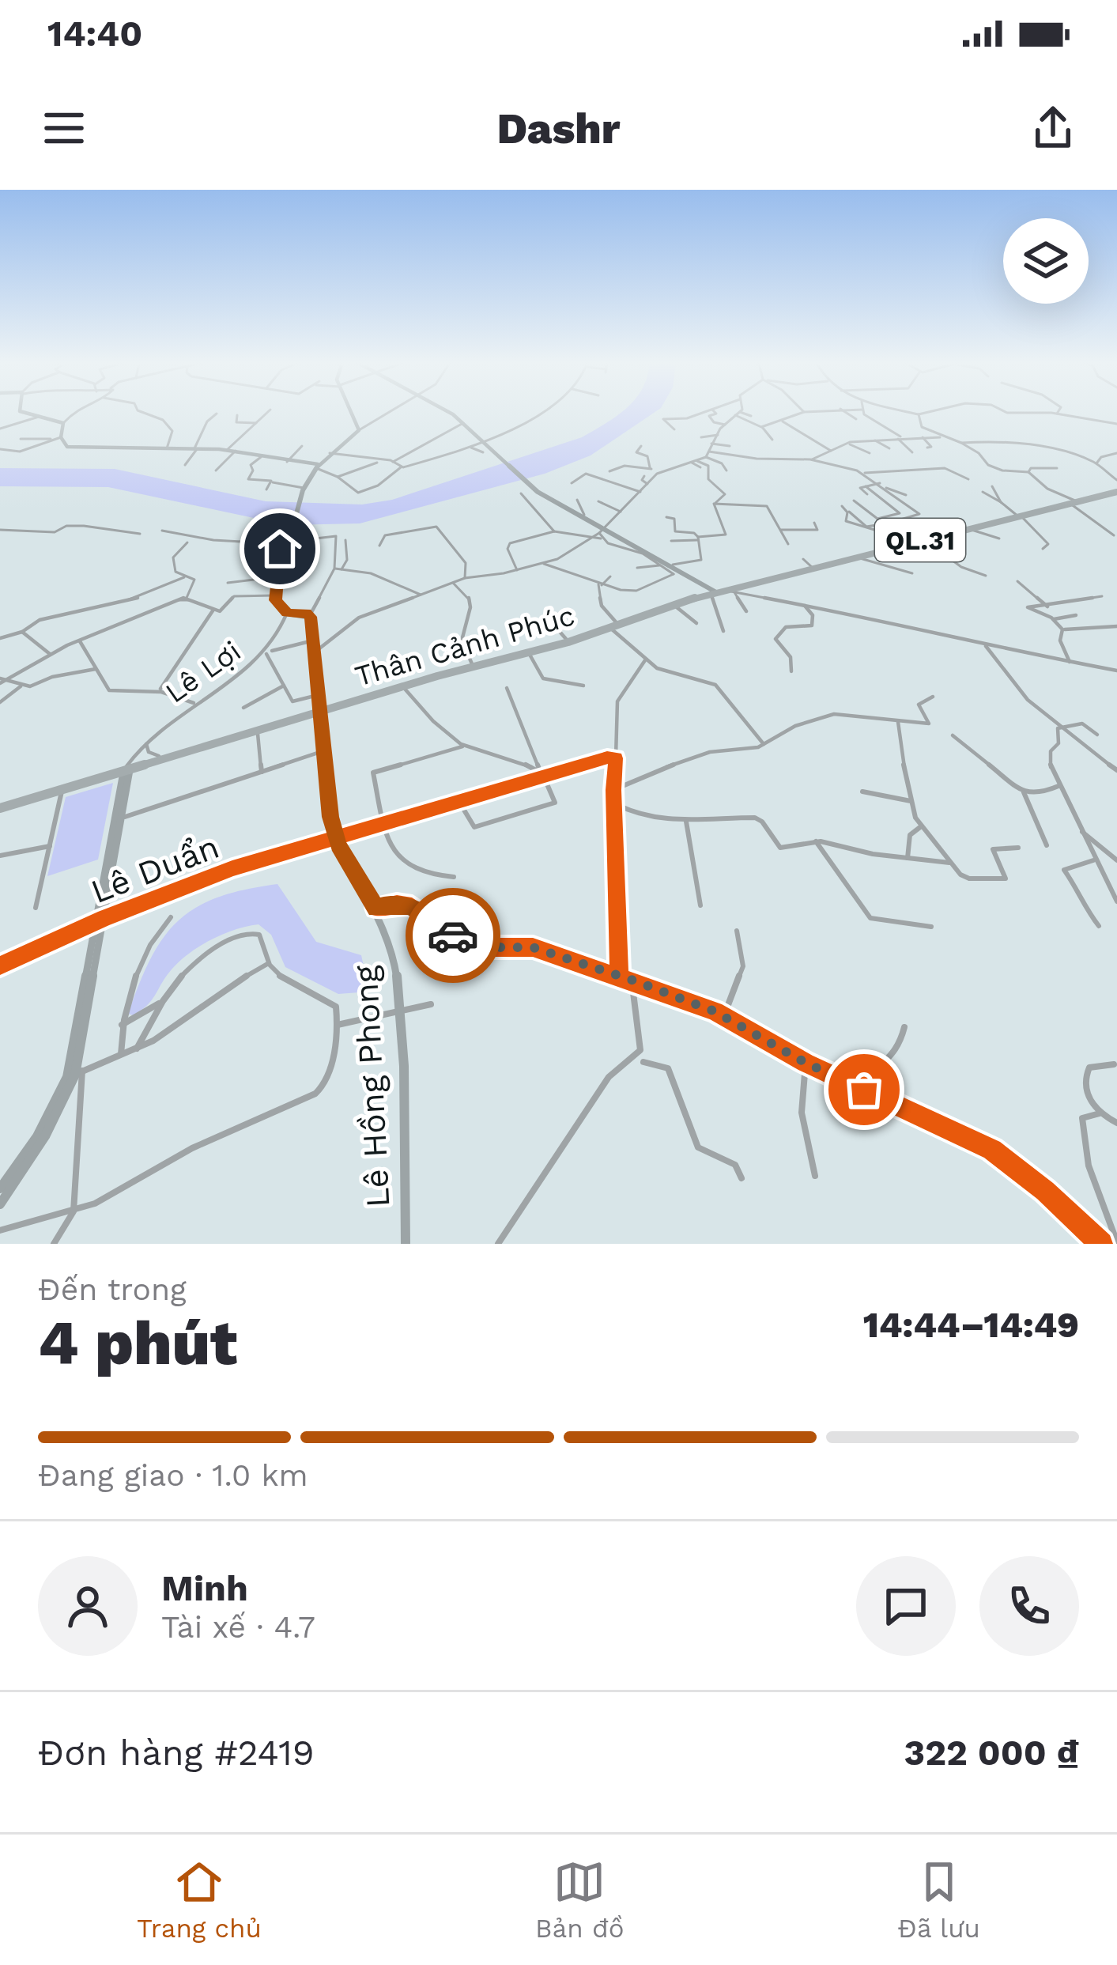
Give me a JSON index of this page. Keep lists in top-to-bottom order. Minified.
{"streets":{"highway":["QL.31","Thân Cảnh Phúc"],"street":["Lê Lợi","Lê Duẩn","Lê Hồng Phong"]},"crossings":[["QL.31","Thân Cảnh Phúc"],["Thân Cảnh Phúc","Lê Lợi"],["Thân Cảnh Phúc","Lê Hồng Phong"],["Lê Duẩn","Lê Hồng Phong"]],"page":{"status":"14:40","header":"Dashr","heading":["4 phút","Đến trong","14:44–14:49"],"panel":["Minh","Tài xế · 4.7","Đơn hàng #2419","322 000 ₫"],"bar":"Đang giao · 1.0 km","tabs":["Trang chủ","Bản đồ","Đã lưu"]}}
